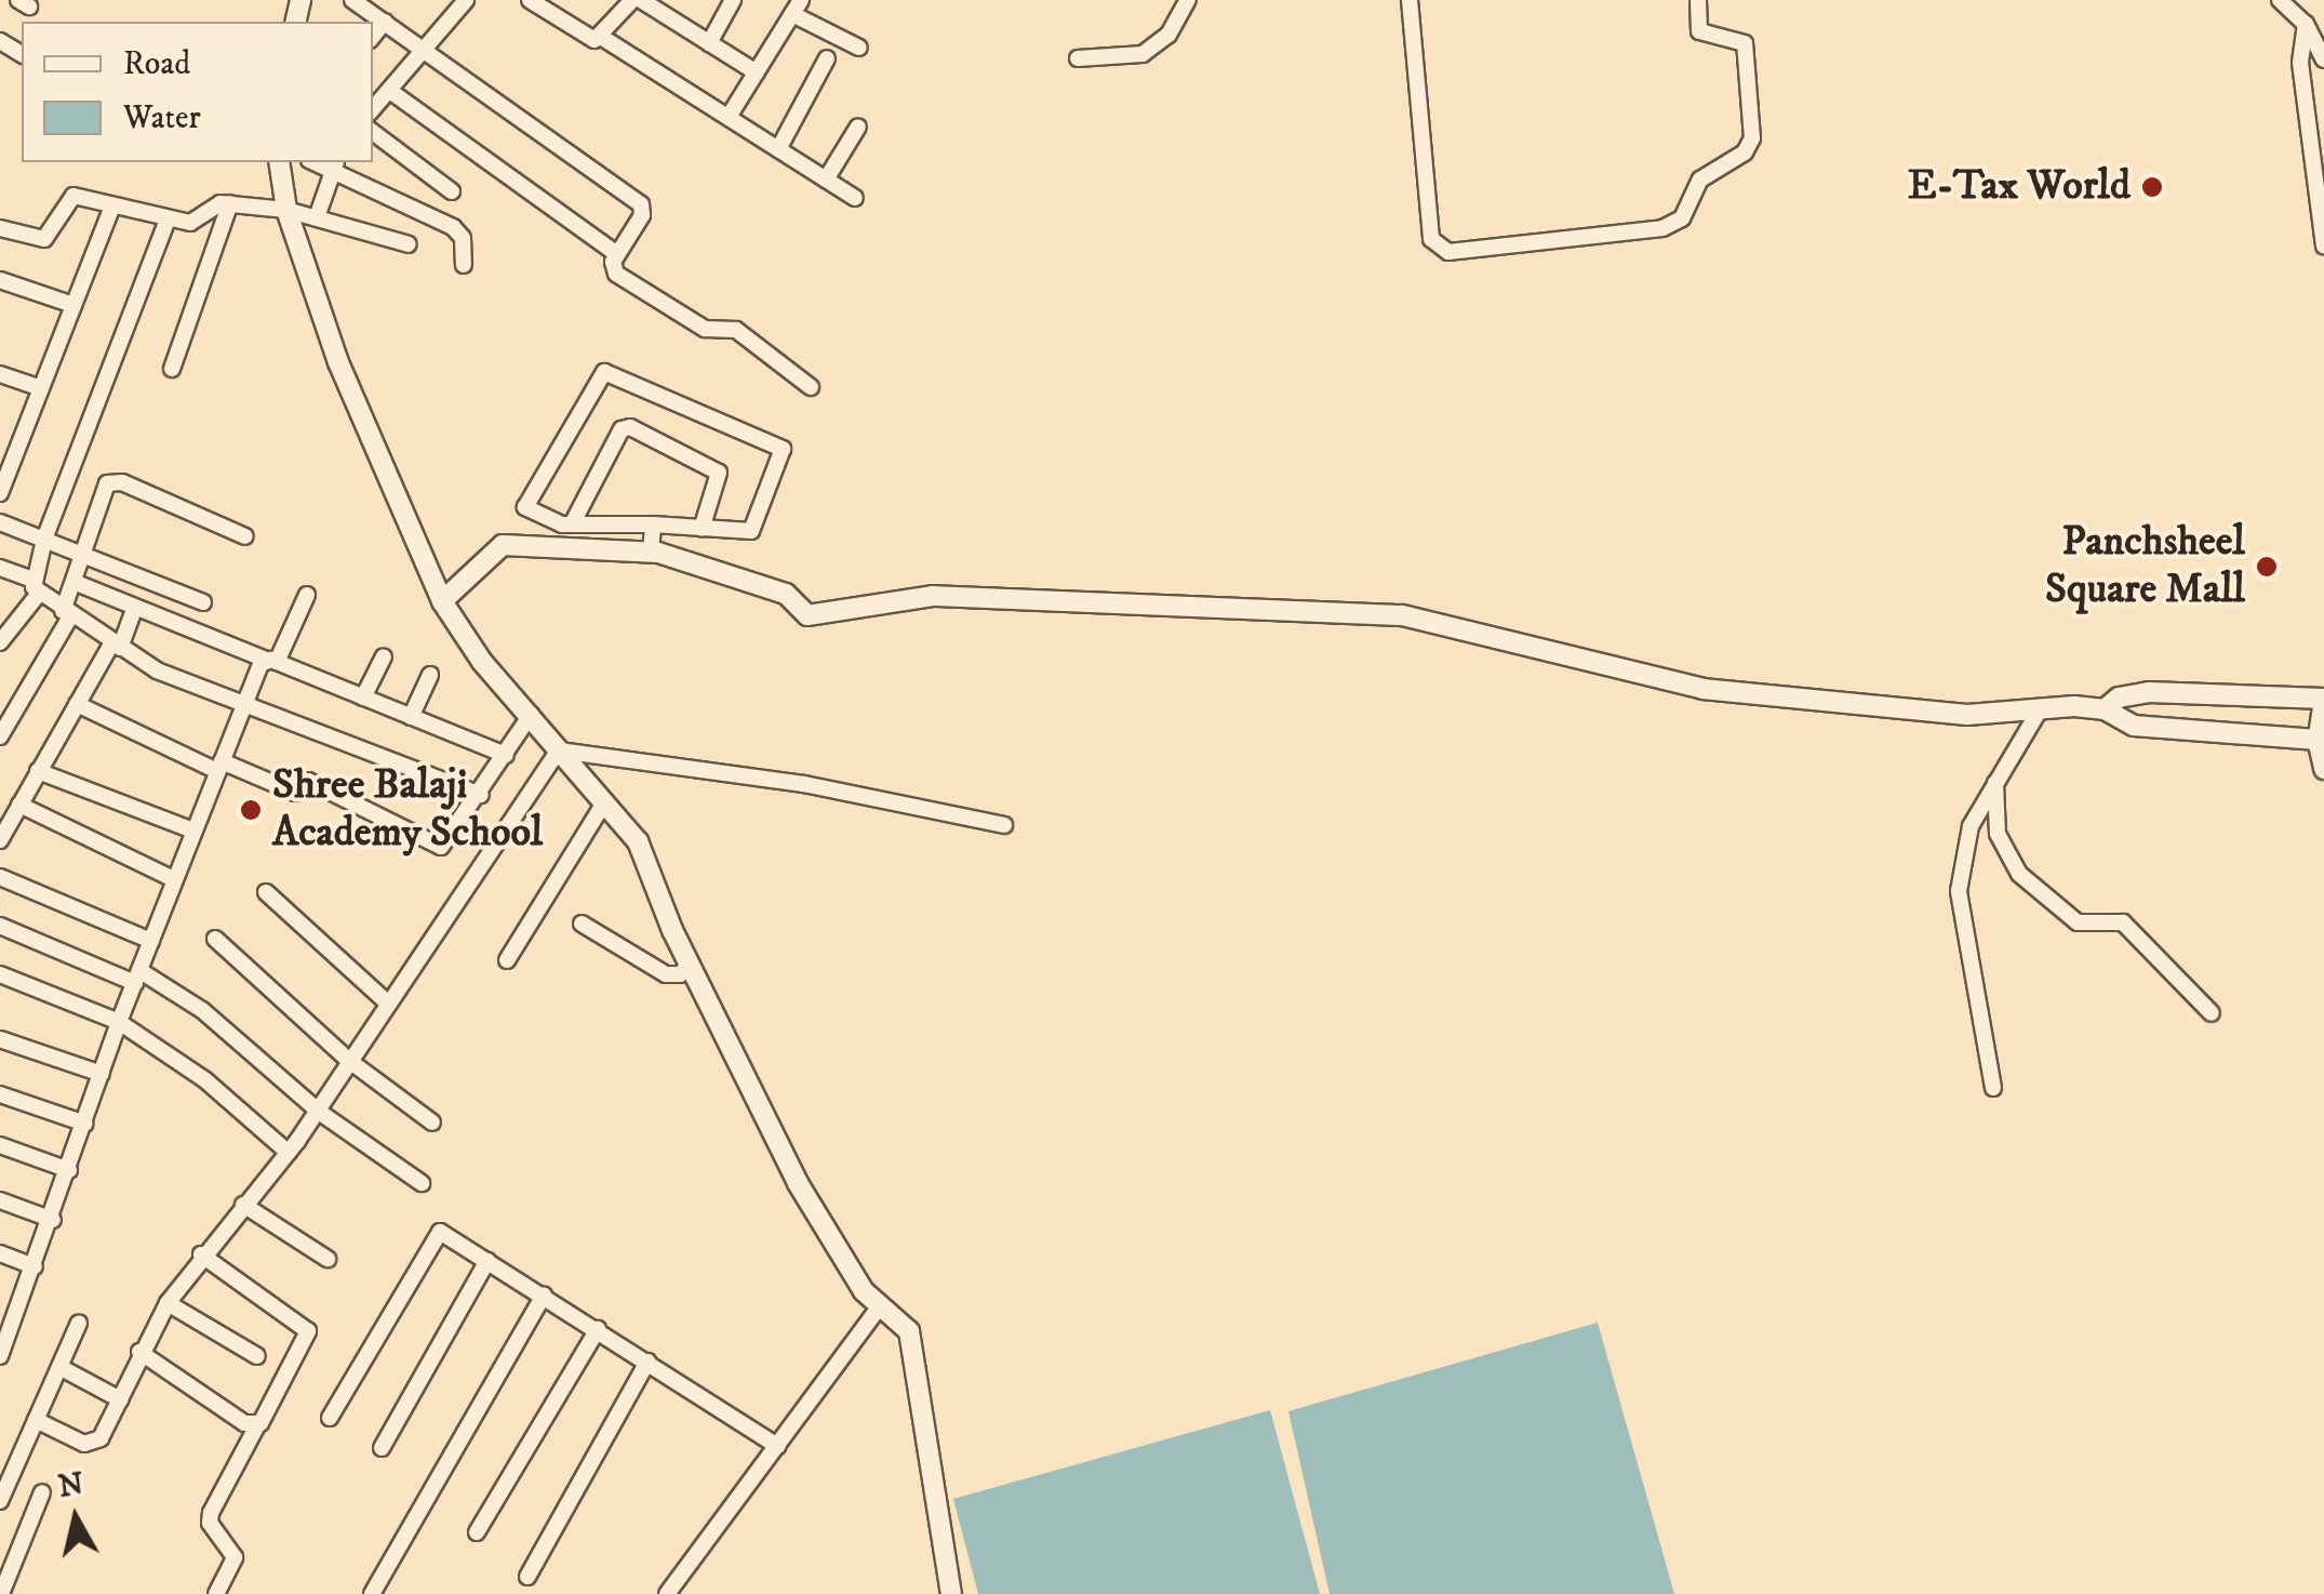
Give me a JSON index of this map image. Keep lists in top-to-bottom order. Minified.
{"places":["E-Tax World","Panchsheel Square Mall","Shree Balaji Academy School"],"legend":["Road","Water"],"north":"top"}
